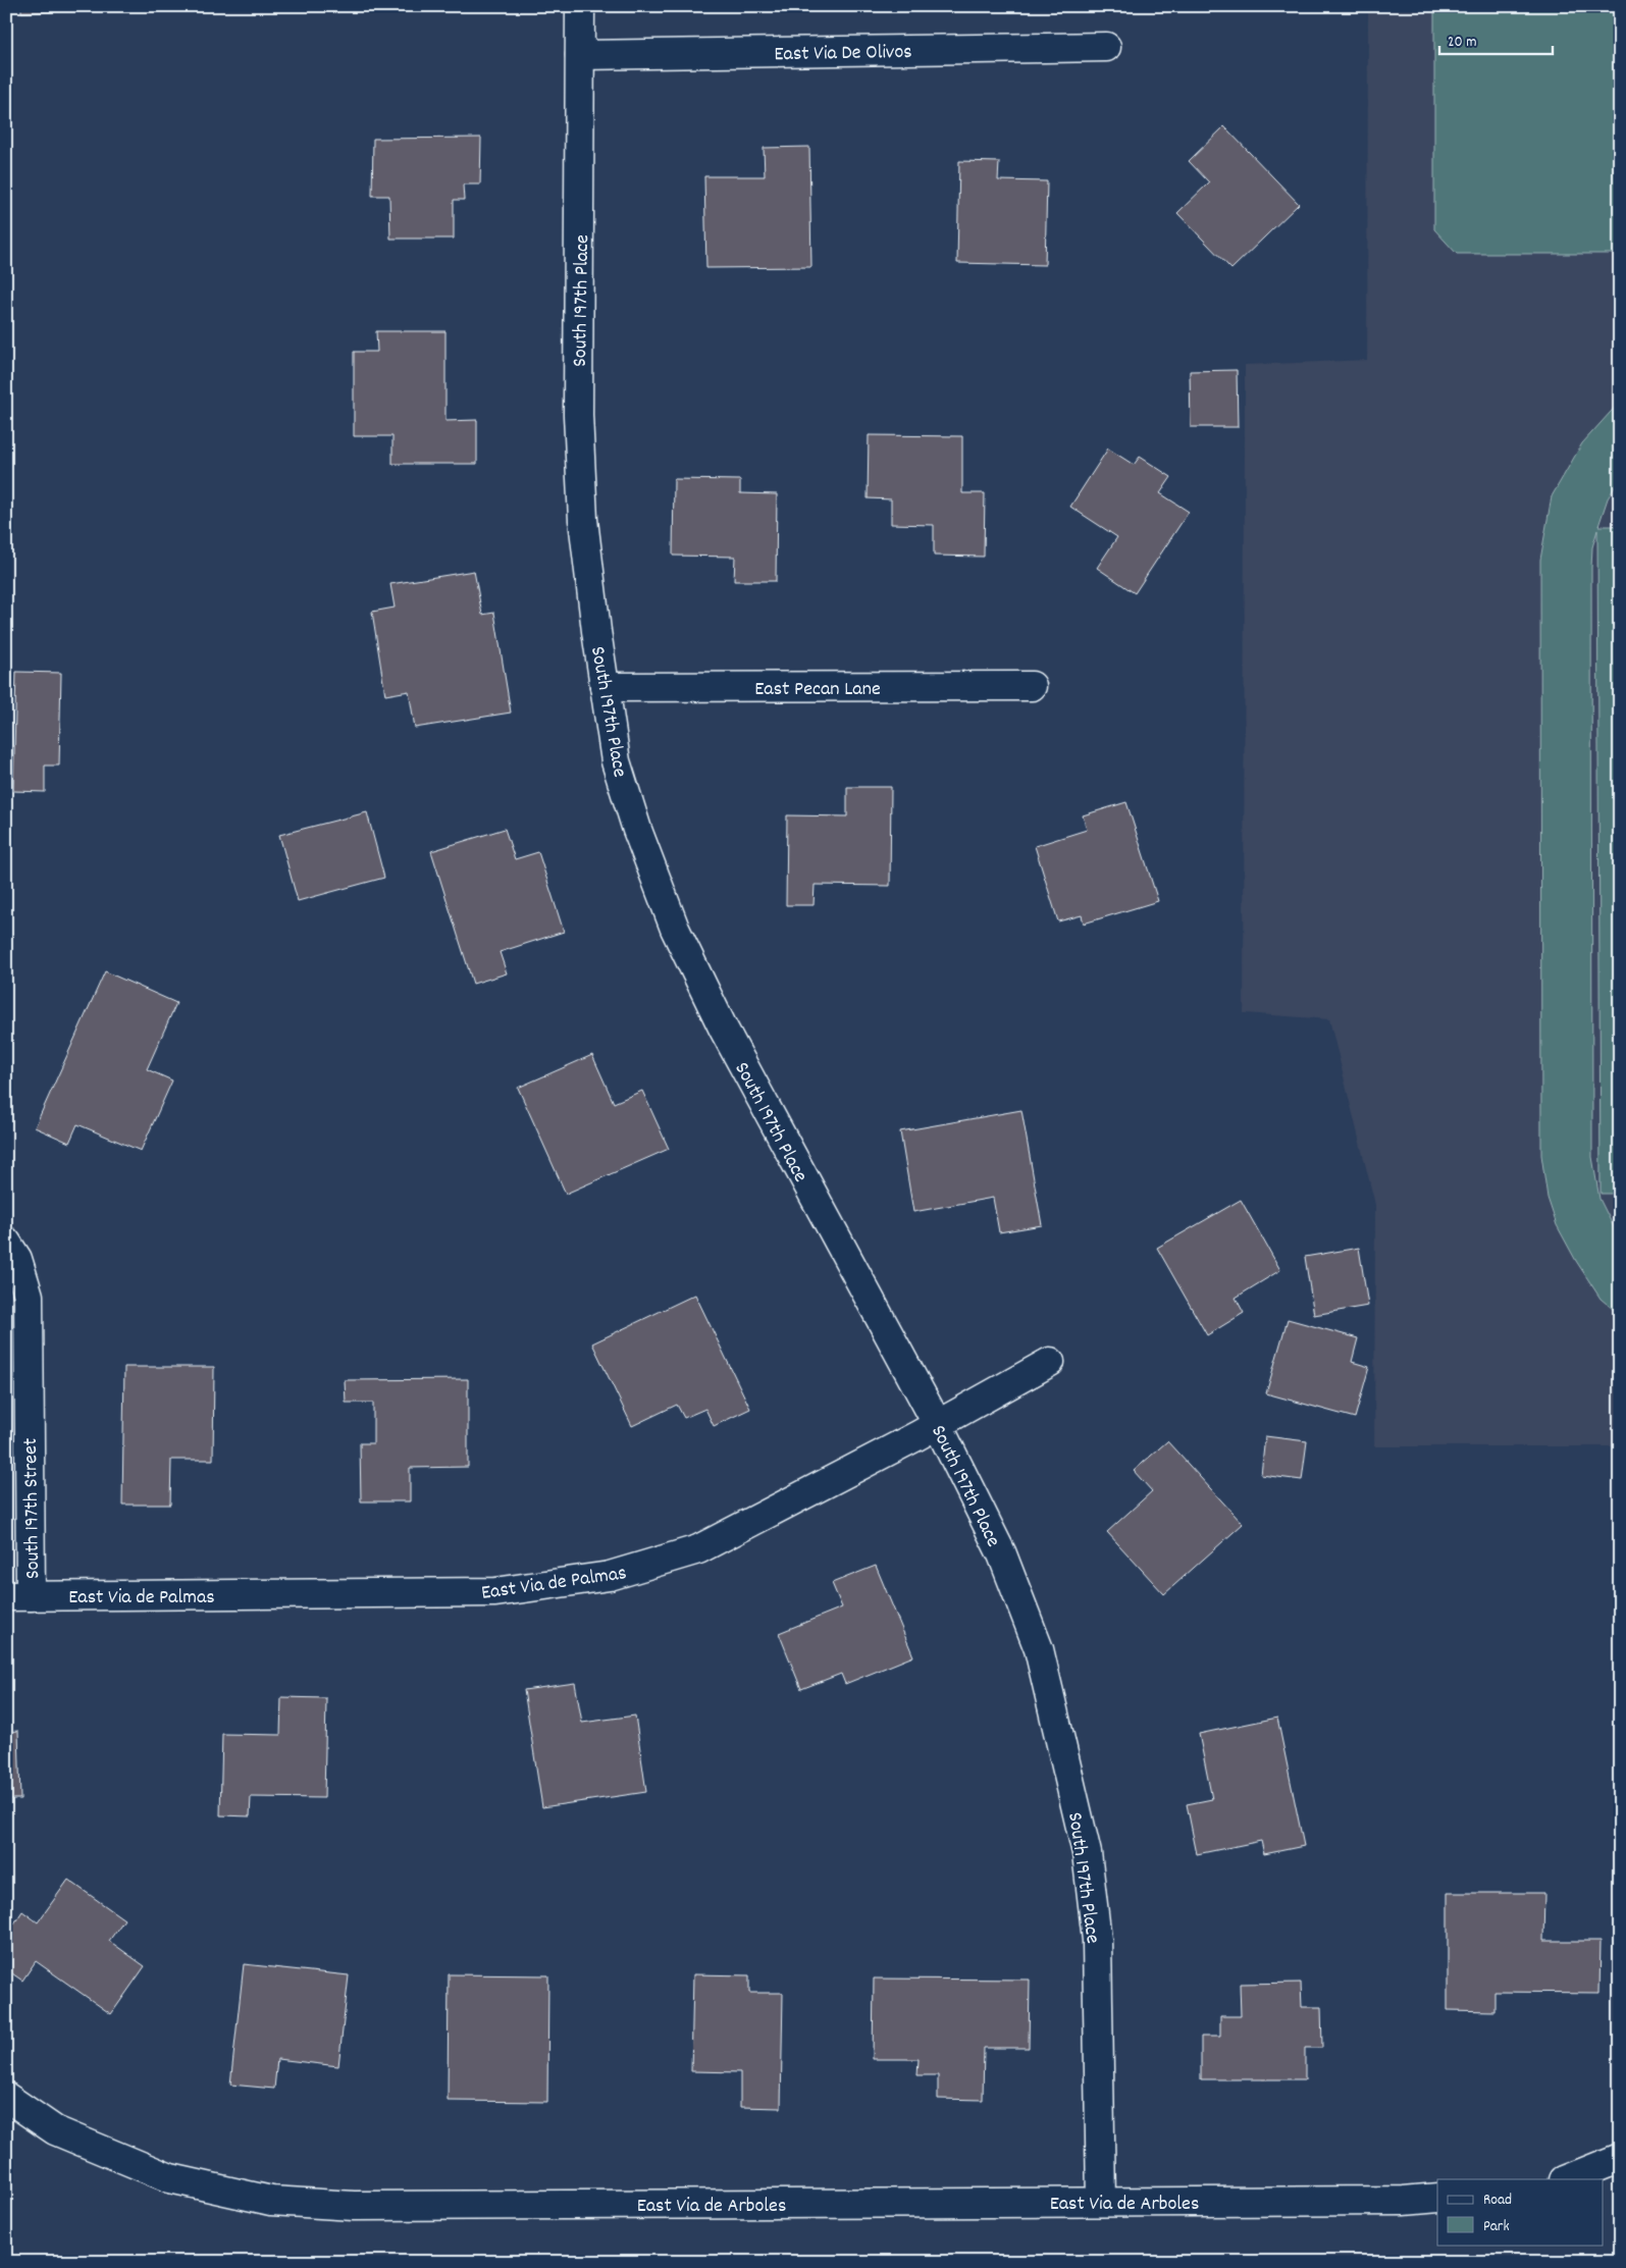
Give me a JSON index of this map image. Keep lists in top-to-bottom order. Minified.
{"streets":{"street":["East Via De Olivos","South 197th Place","East Pecan Lane","South 197th Street","East Via de Palmas","East Via de Arboles"]},"crossings":[["East Via De Olivos","South 197th Place"],["South 197th Place","East Pecan Lane"],["South 197th Place","East Via de Palmas"],["South 197th Place","East Via de Arboles"],["South 197th Street","East Via de Palmas"]],"legend":["Road","Park"],"scale_bar":"20 m"}
